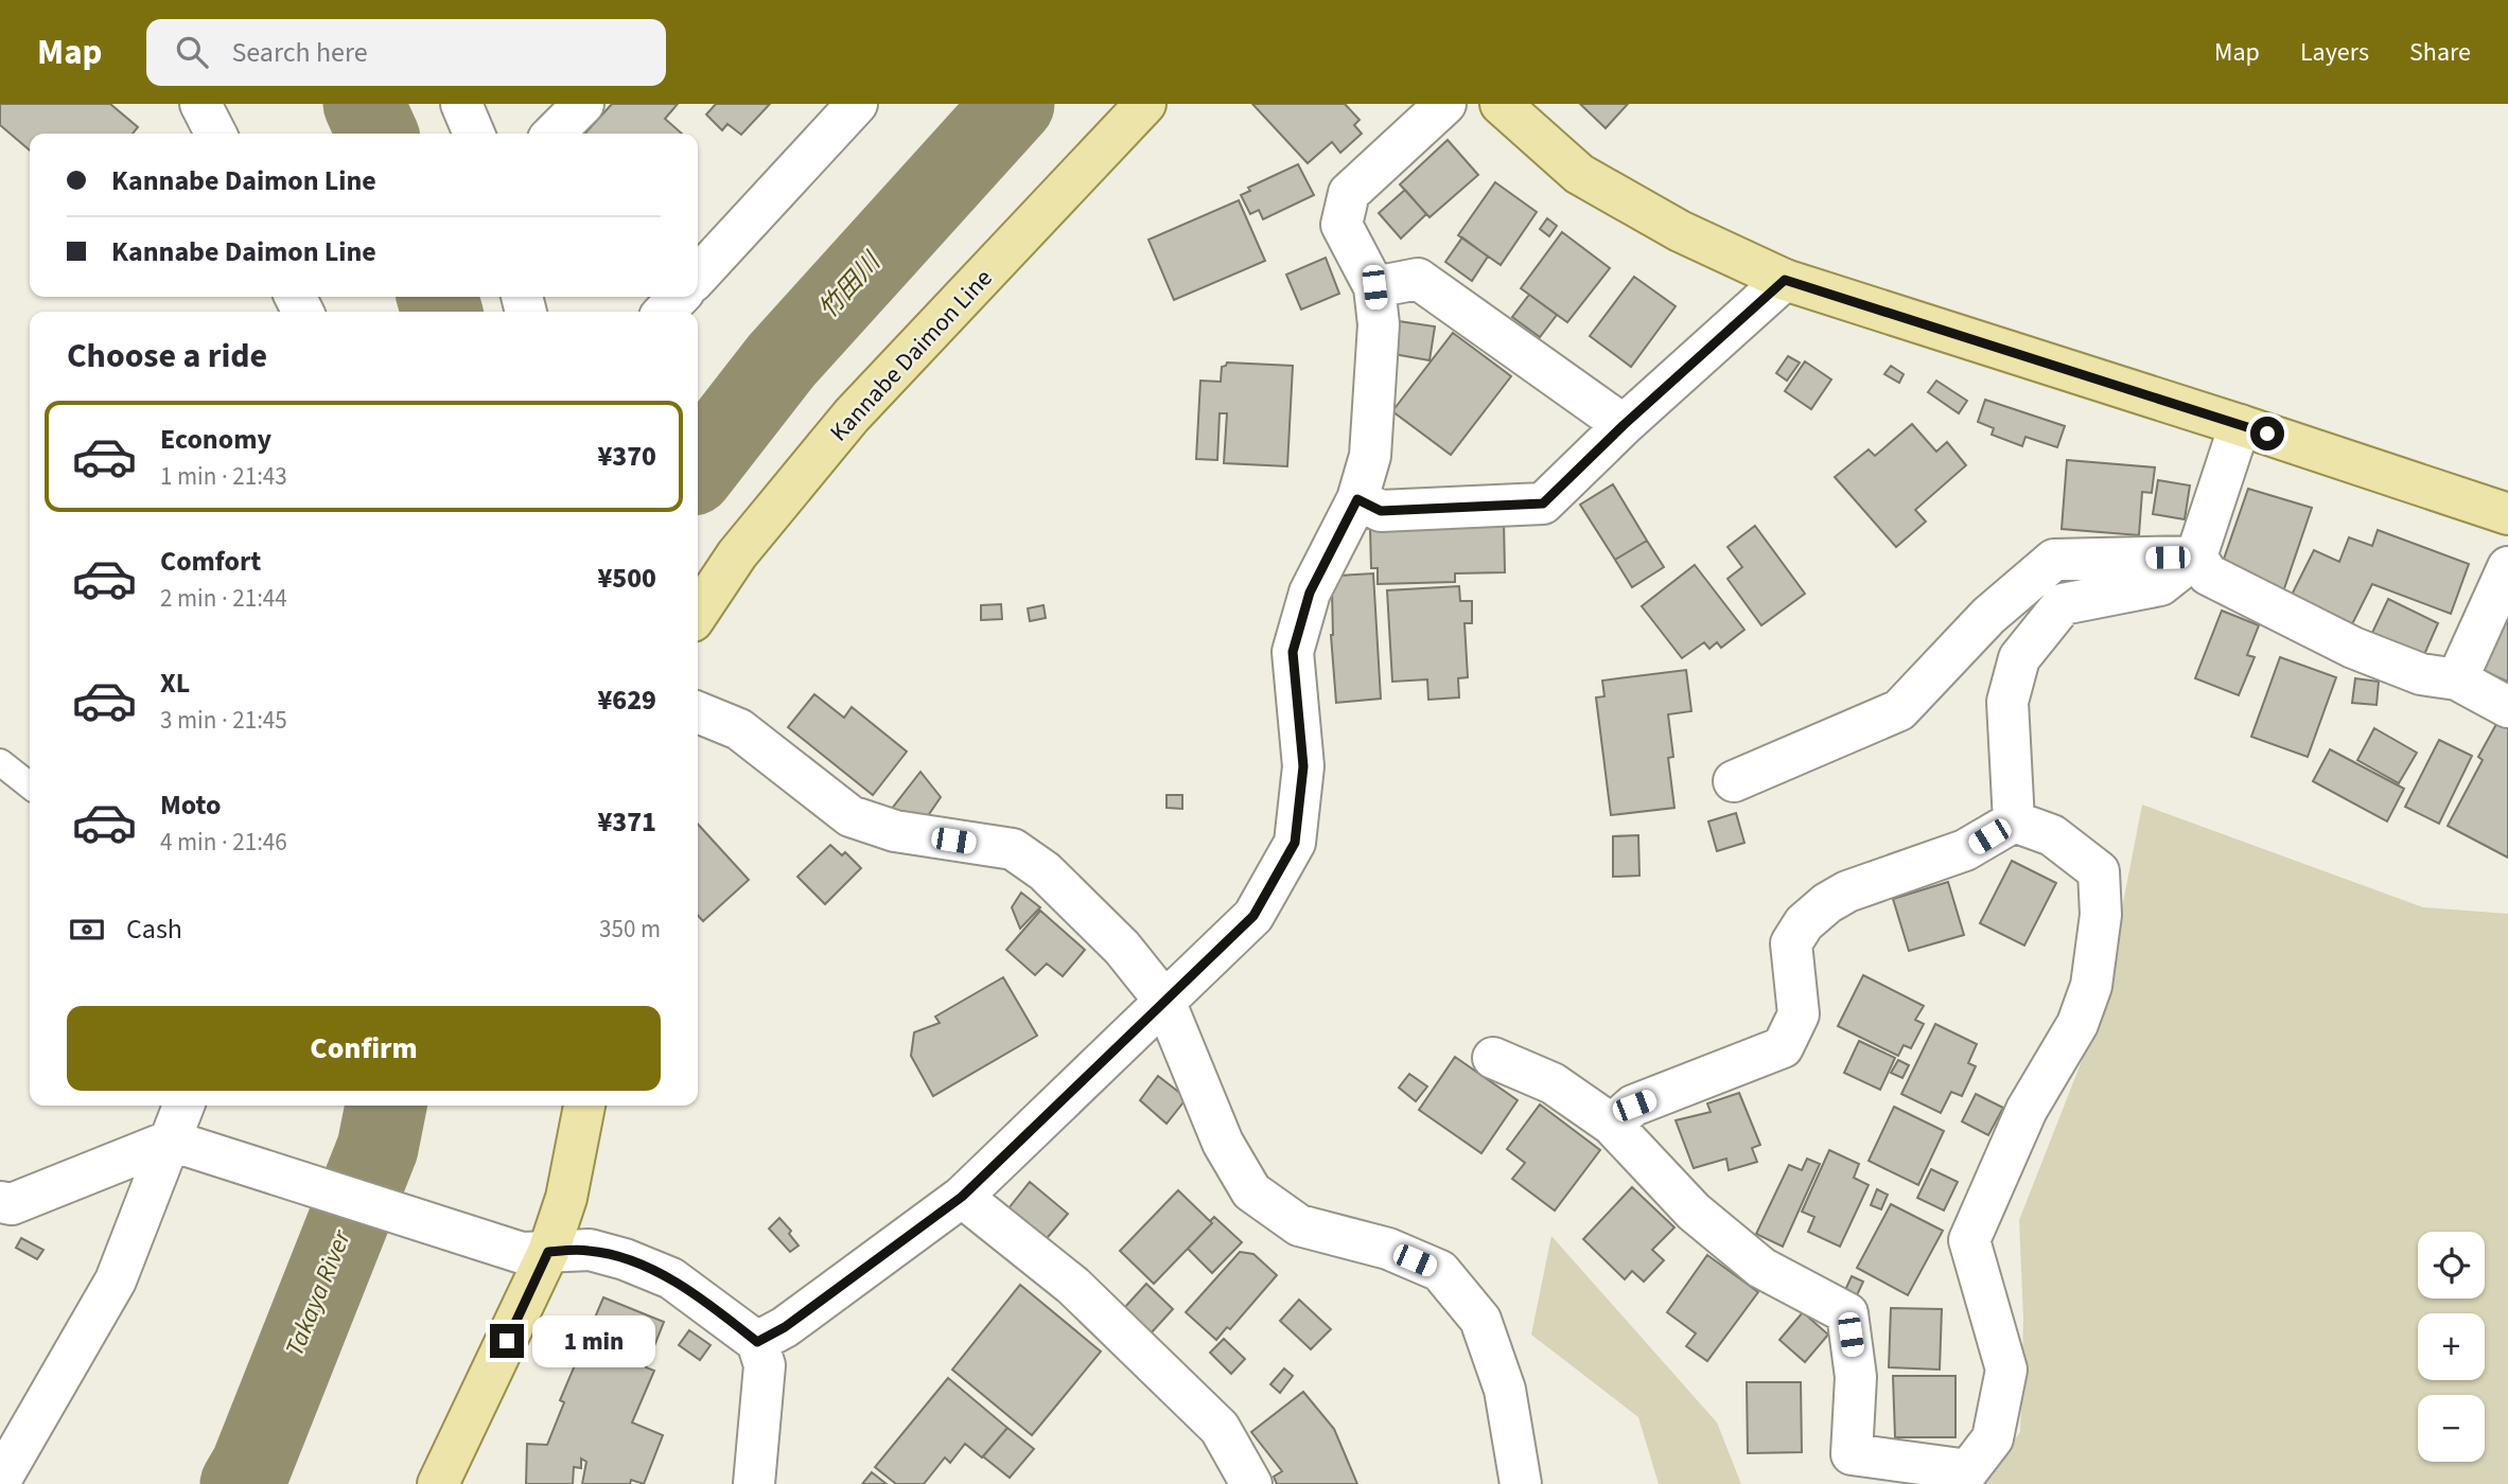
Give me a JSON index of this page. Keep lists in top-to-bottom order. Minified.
{"streets":{"main road":["Kannabe Daimon Line"]},"water":["竹田川","Takaya River"],"page":{"header":"Map","search":"Search here","nav":["Map","Layers","Share"],"banner":["Kannabe Daimon Line","Kannabe Daimon Line"],"heading":"Choose a ride","list":[{"name":"Economy","note":"1 min · 21:43","value":"¥370"},{"name":"Comfort","note":"2 min · 21:44","value":"¥500"},{"name":"XL","note":"3 min · 21:45","value":"¥629"},{"name":"Moto","note":"4 min · 21:46","value":"¥371"}],"pay":["Cash","350 m"],"buttons":"Confirm","map_buttons":["+","−"],"bubble":"1 min"}}
